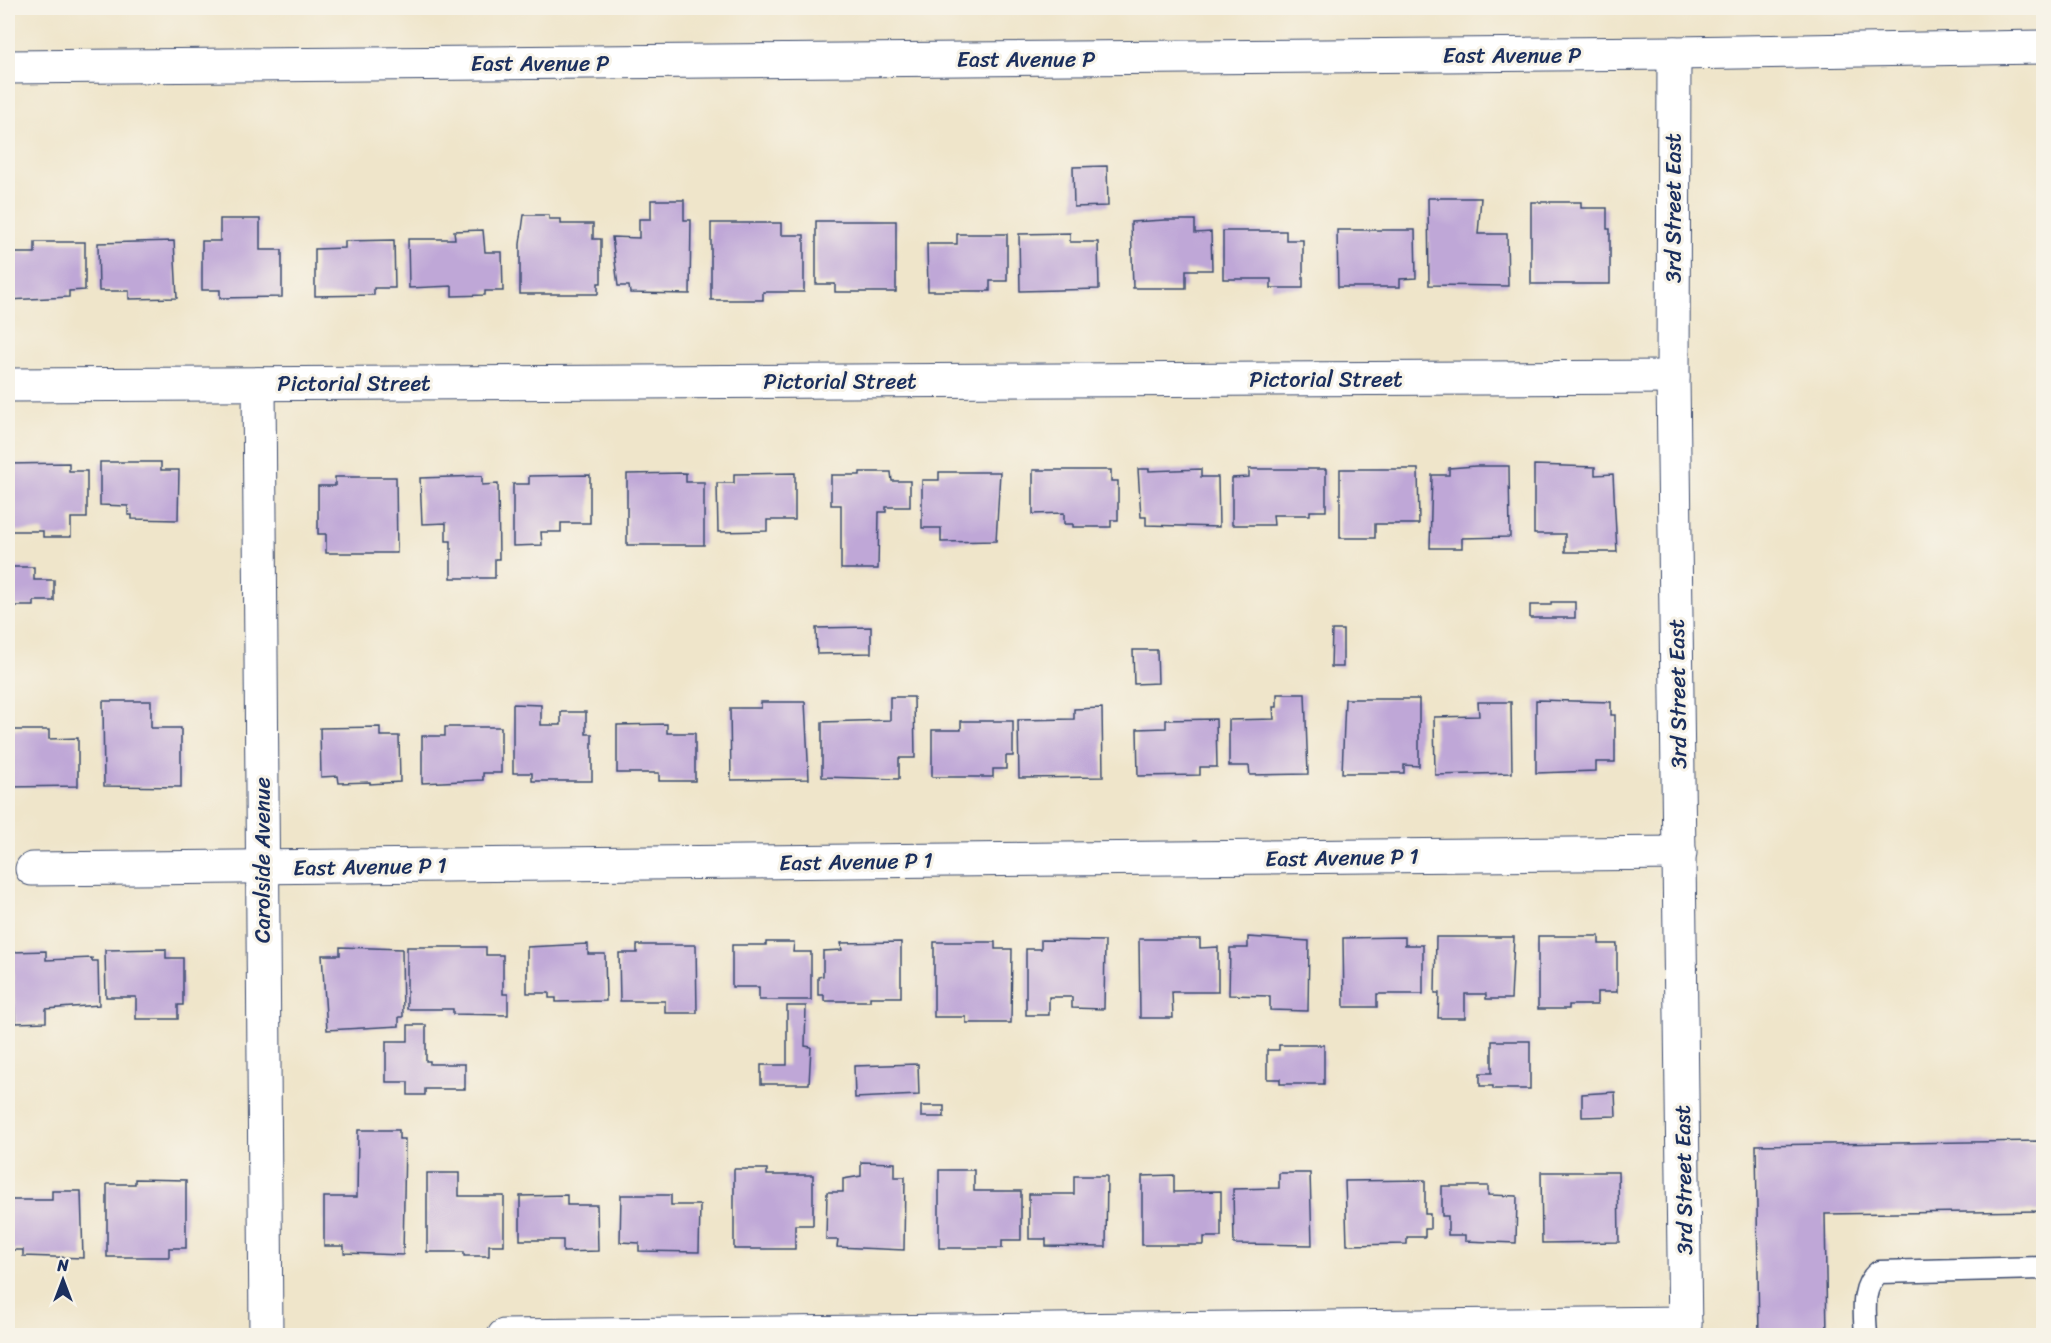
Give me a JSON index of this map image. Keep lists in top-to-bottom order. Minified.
{"streets":{"street":["East Avenue P","3rd Street East","Pictorial Street","East Avenue P 1","Carolside Avenue"]},"crossings":[["East Avenue P","3rd Street East"],["3rd Street East","Pictorial Street"],["3rd Street East","East Avenue P 1"],["Pictorial Street","Carolside Avenue"],["East Avenue P 1","Carolside Avenue"]],"north":"top"}
